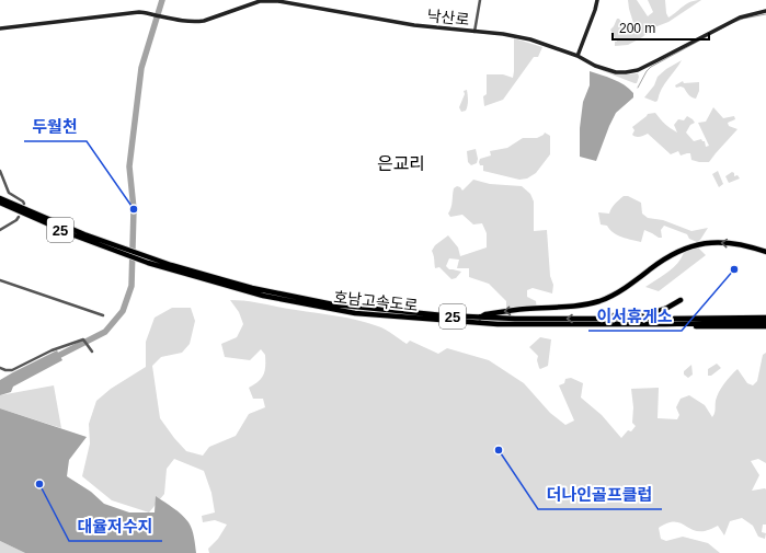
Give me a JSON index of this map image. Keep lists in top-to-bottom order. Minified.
{"streets":{"highway":["25","호남고속도로"],"street":["낙산로"]},"districts":["은교리"],"places":["두월천","이서휴게소","더나인골프클럽","대율저수지"],"scale_bar":"200 m"}
